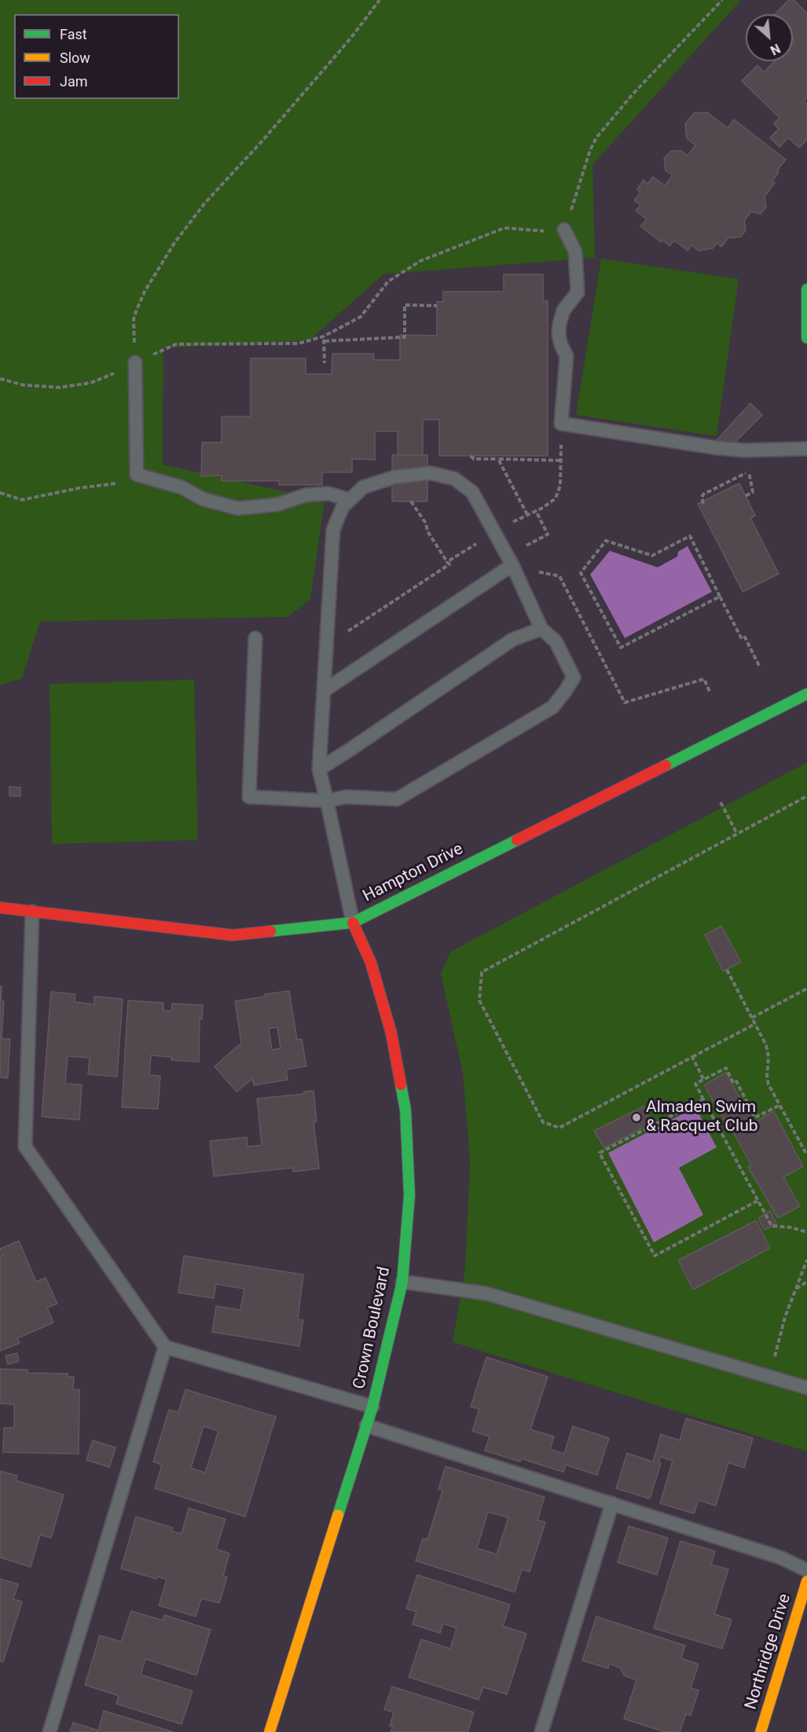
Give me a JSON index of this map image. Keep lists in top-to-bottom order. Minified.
{"streets":{"street":["Hampton Drive","Crown Boulevard","Northridge Drive"]},"crossings":[["Hampton Drive","Crown Boulevard"]],"places":["Almaden Swim & Racquet Club"],"legend":["Fast","Slow","Jam"],"north":"bottom right"}
